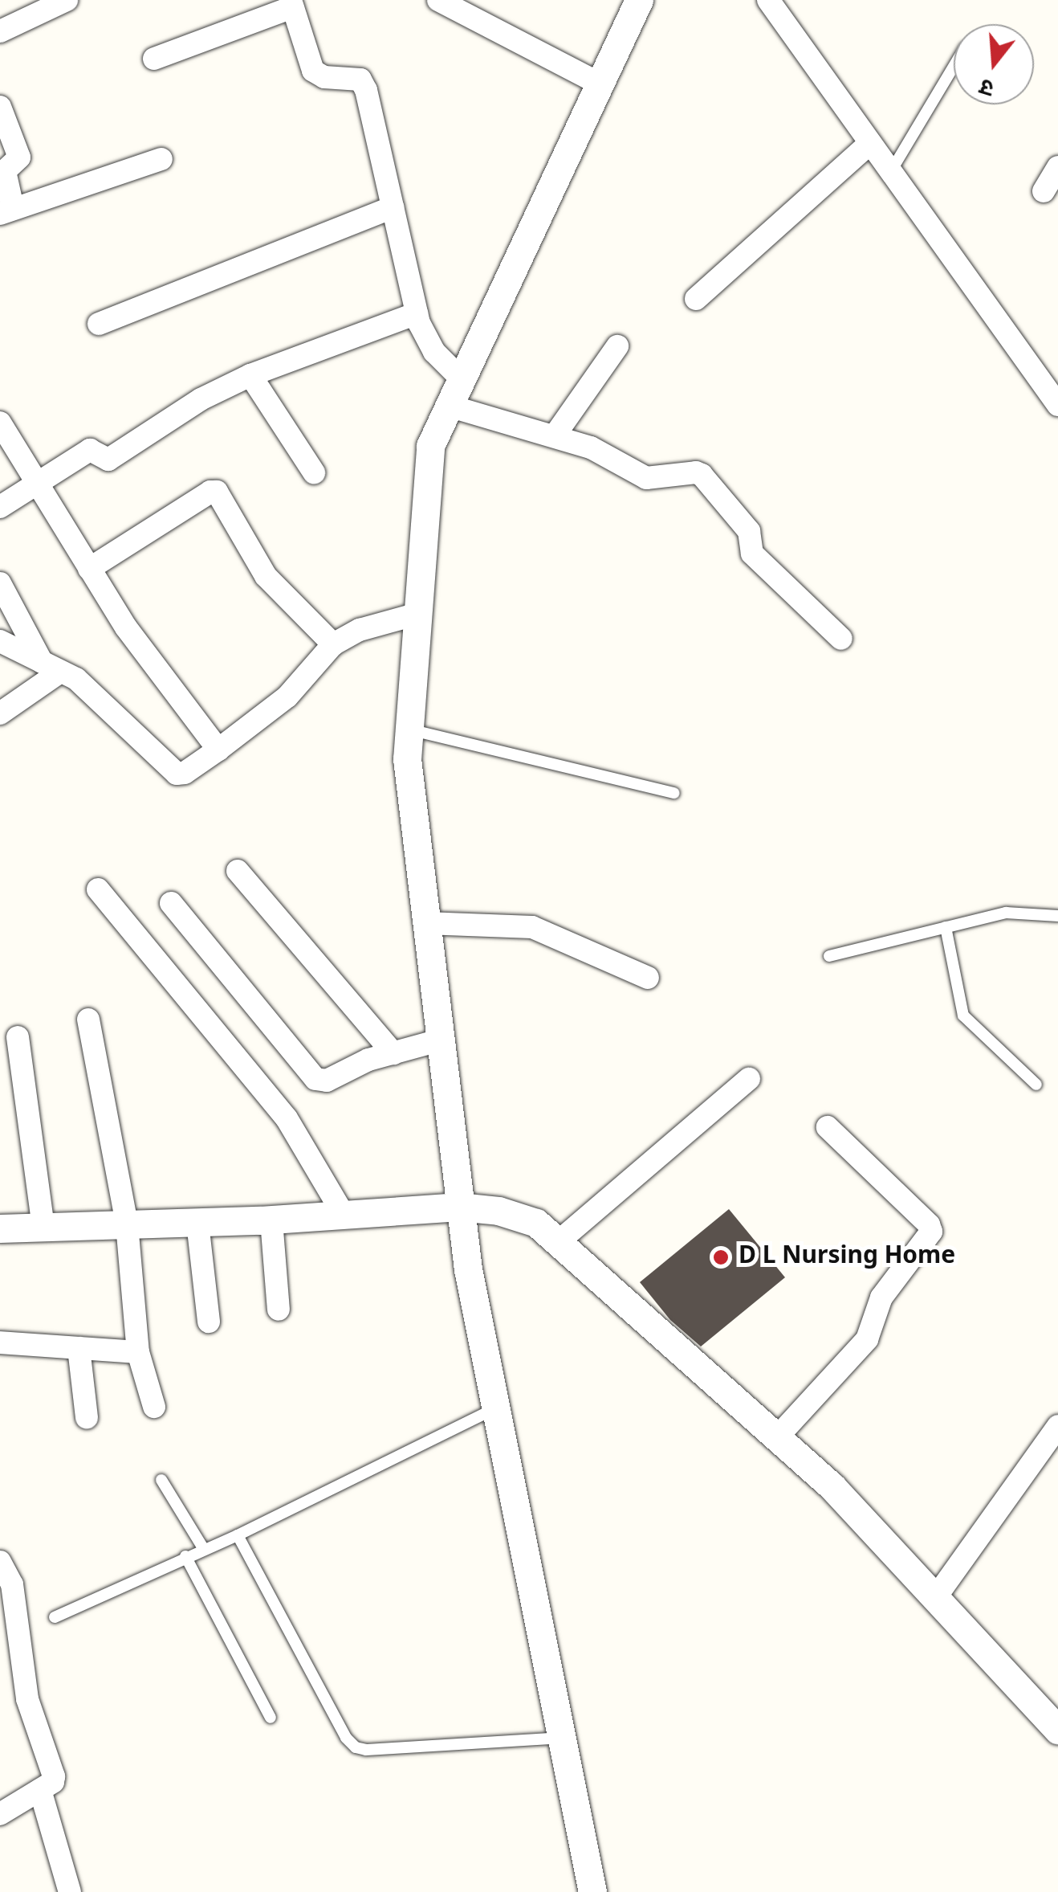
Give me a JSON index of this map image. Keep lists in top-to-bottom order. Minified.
{"places":["D L Nursing Home"],"north":"bottom"}
